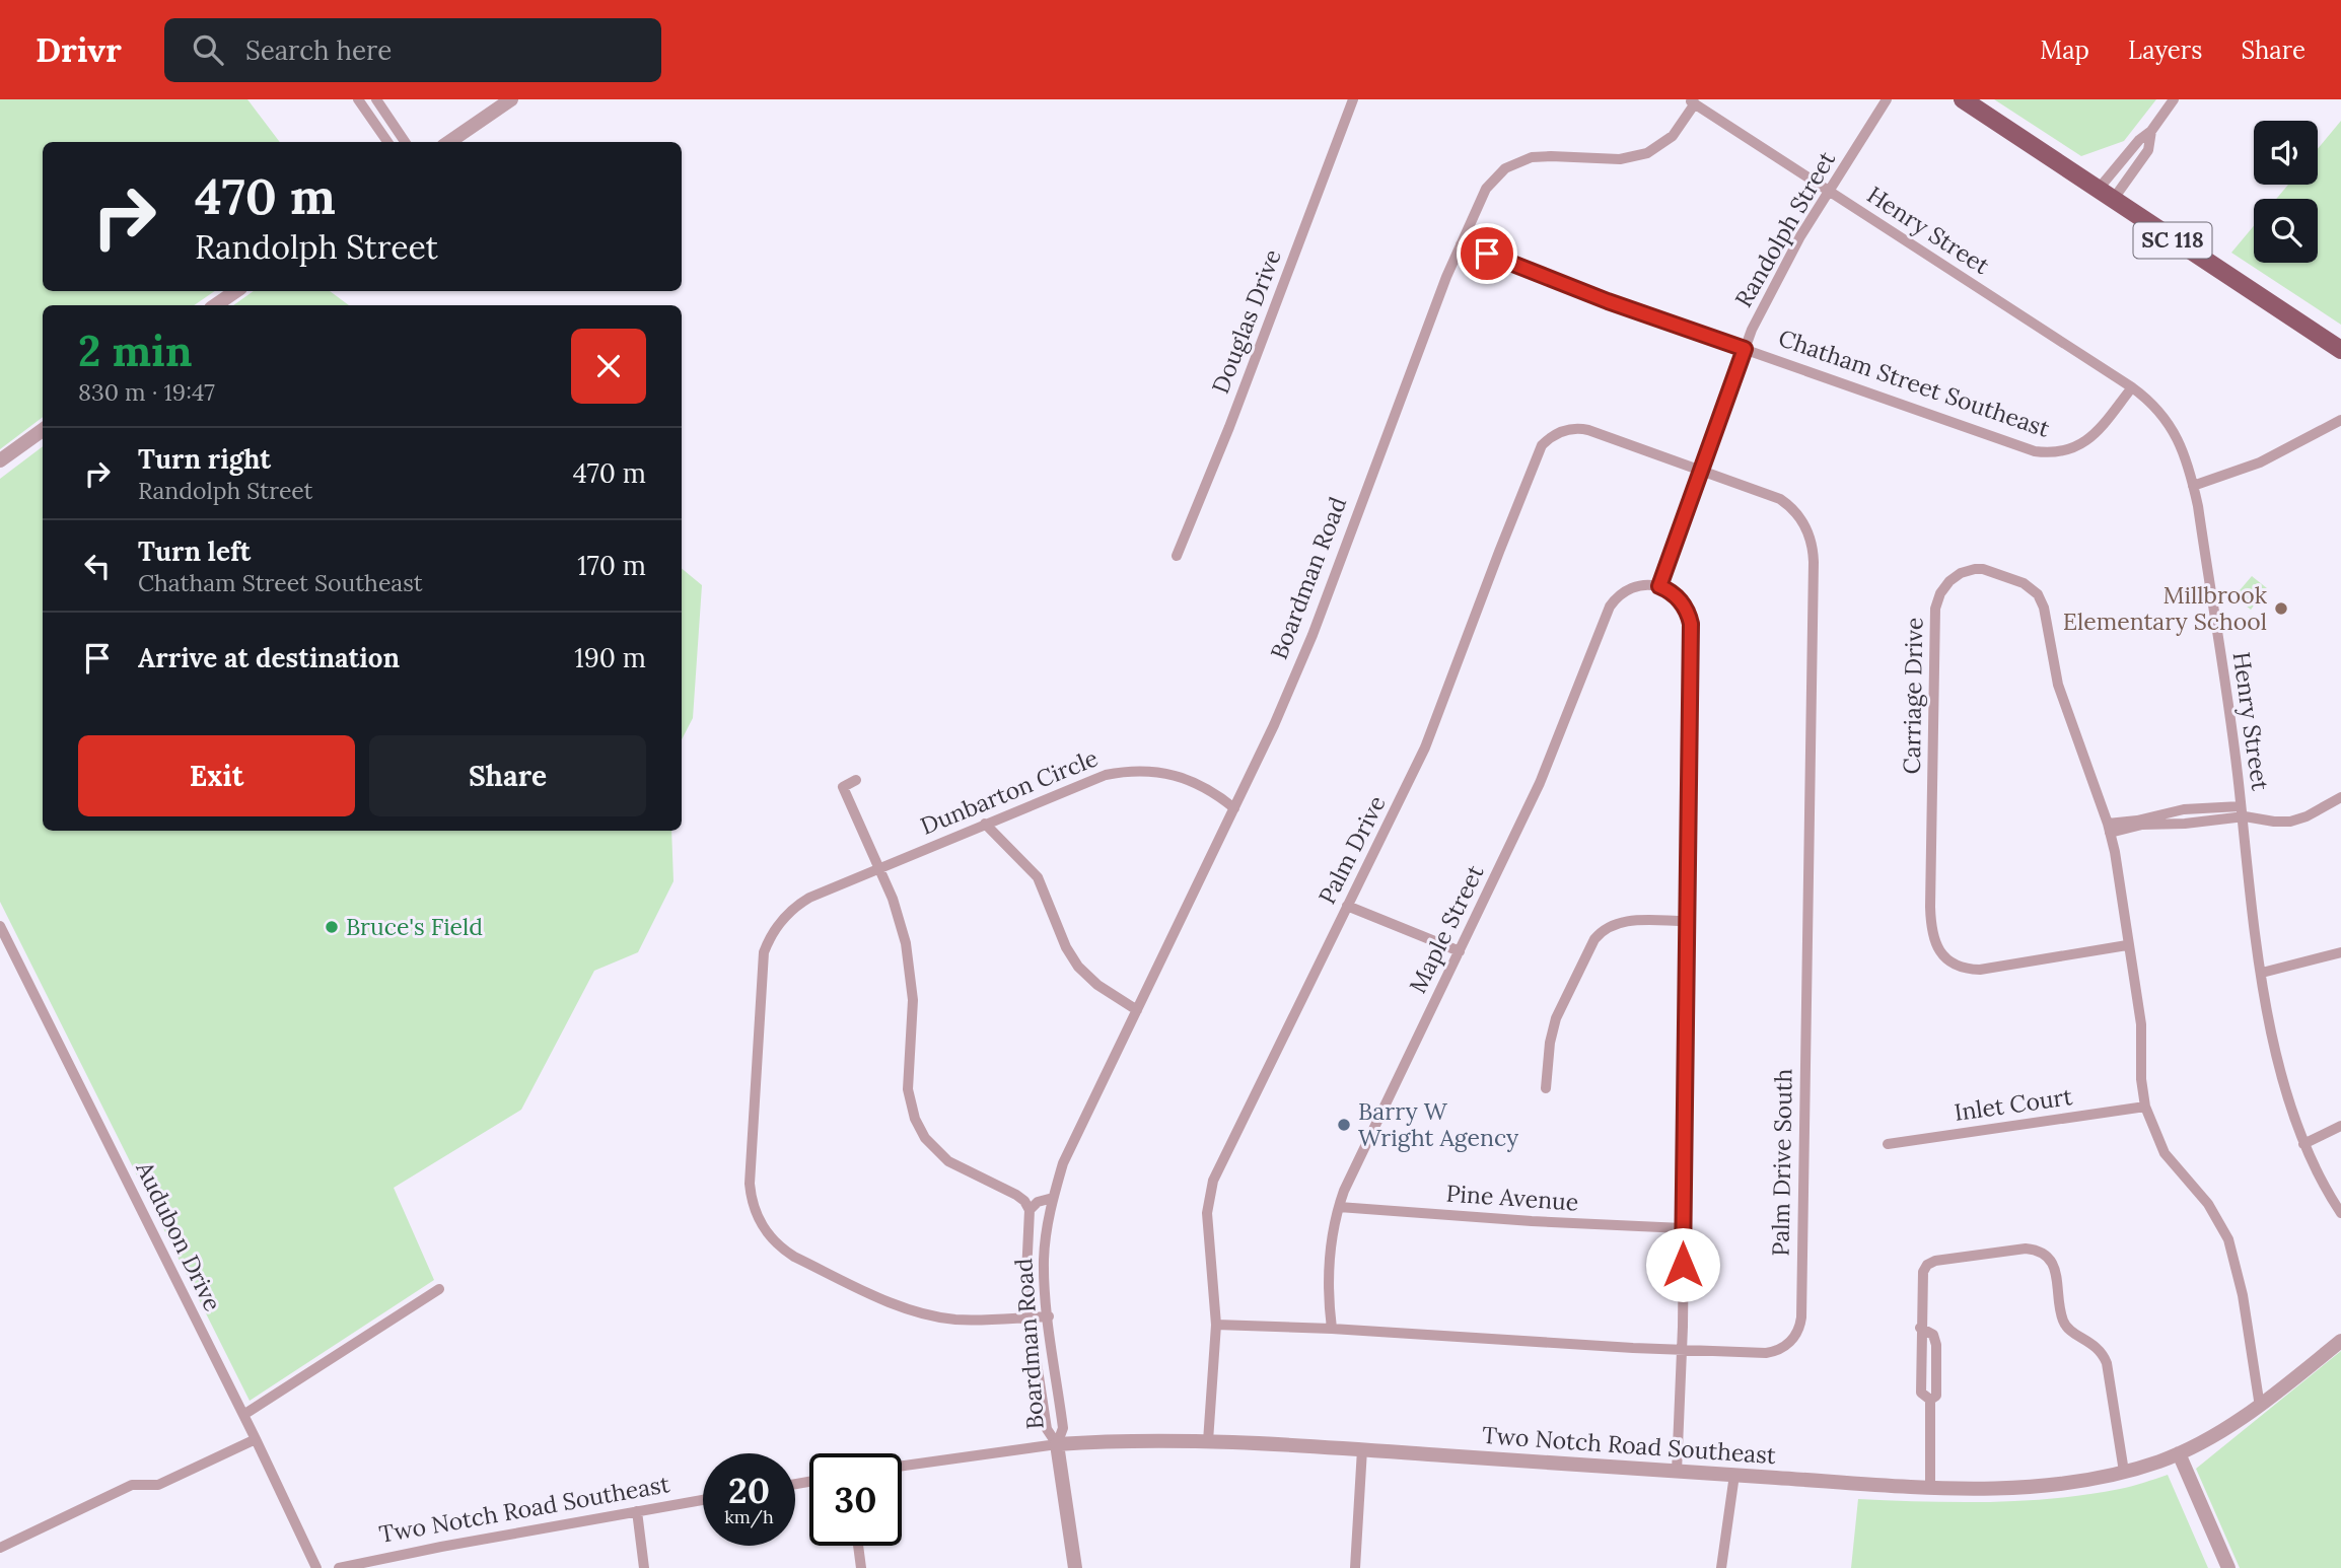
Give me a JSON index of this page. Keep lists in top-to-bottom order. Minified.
{"streets":{"main road":["SC 118"],"street":["Randolph Street","Henry Street","Douglas Drive","Chatham Street Southeast","Boardman Road","Carriage Drive","Dunbarton Circle","Palm Drive","Maple Street","Inlet Court","Palm Drive South","Pine Avenue","Audubon Drive","Two Notch Road Southeast"]},"crossings":[["Randolph Street","Henry Street"],["Randolph Street","Chatham Street Southeast"],["Randolph Street","Palm Drive"],["Randolph Street","Maple Street"],["Randolph Street","Palm Drive South"],["Henry Street","Chatham Street Southeast"],["Henry Street","Boardman Road"],["Chatham Street Southeast","Boardman Road"],["Boardman Road","Dunbarton Circle"],["Boardman Road","Two Notch Road Southeast"],["Carriage Drive","Inlet Court"],["Carriage Drive","Two Notch Road Southeast"],["Palm Drive","Palm Drive South"],["Palm Drive","Two Notch Road Southeast"],["Maple Street","Palm Drive South"],["Maple Street","Pine Avenue"]],"places":["Millbrook Elementary School","Bruce's Field","Barry W Wright Agency"],"page":{"header":"Drivr","search":"Search here","nav":["Map","Layers","Share"],"turn":["470 m","Randolph Street"],"heading":["2 min","830 m · 19:47"],"list":[{"name":"Turn right","note":"Randolph Street","value":"470 m"},{"name":"Turn left","note":"Chatham Street Southeast","value":"170 m"},{"name":"Arrive at destination","value":"190 m"}],"buttons":["Exit","Share"],"speed":"20 km/h","limit":"30"}}
